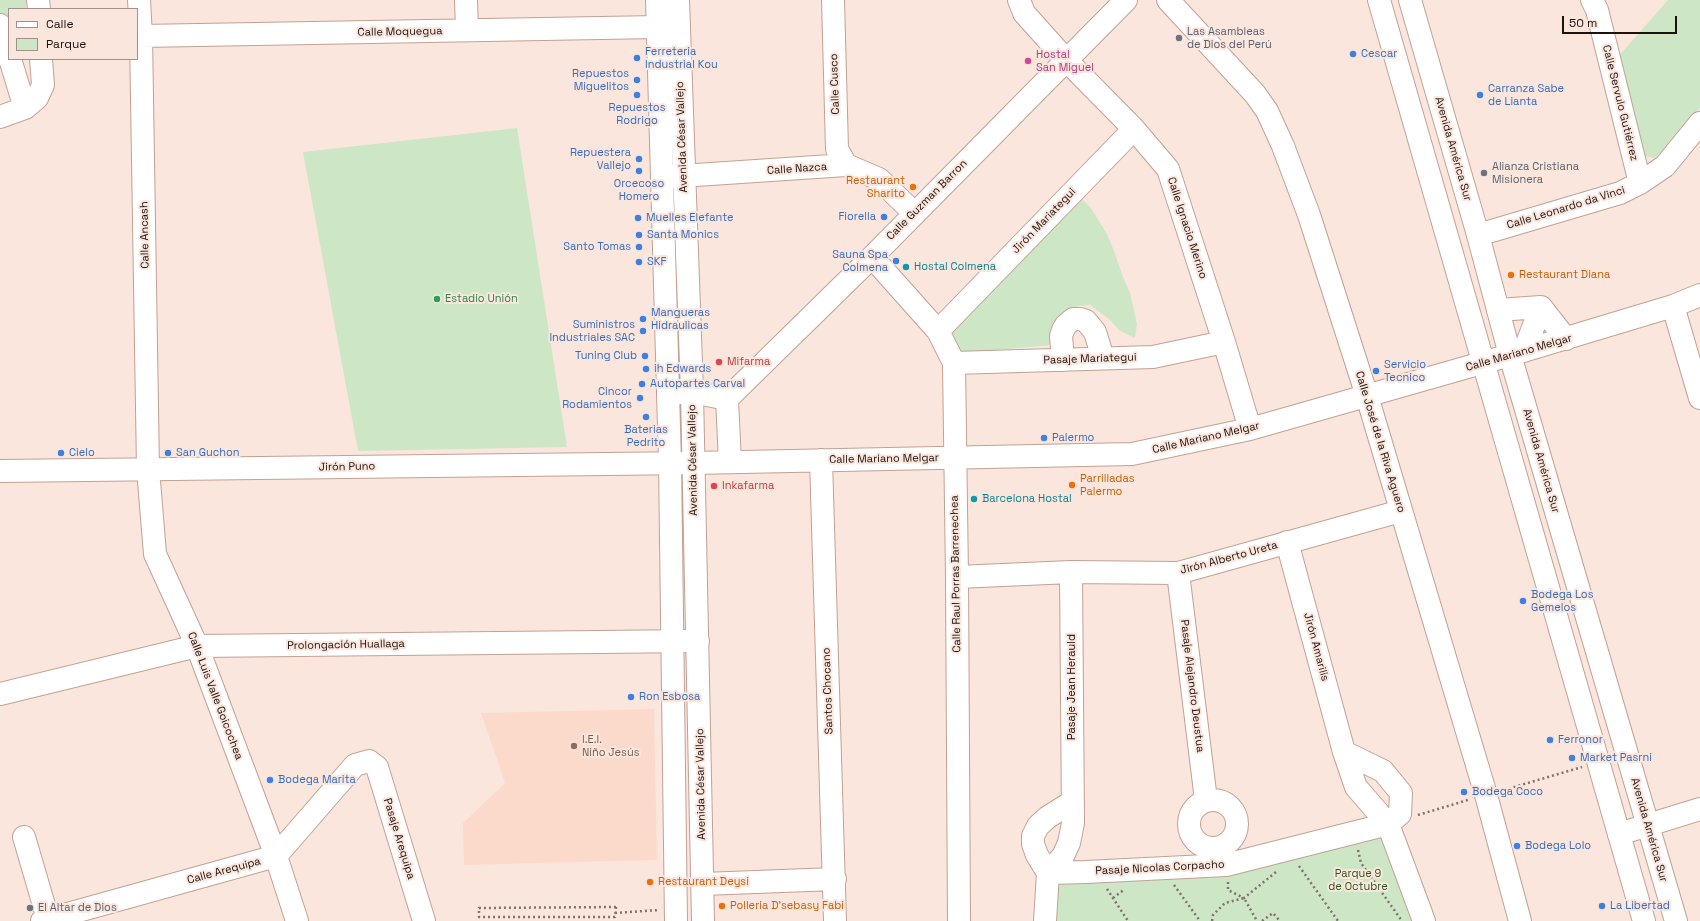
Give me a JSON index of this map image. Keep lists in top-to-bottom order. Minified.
{"streets":{"street":["Calle Moquegua","Calle Cusco","Calle Servulo Gutiérrez","Avenida César Vallejo","Avenida América Sur","Calle Nazca","Calle Guzman Barron","Calle Leonardo da Vinci","Jirón Mariategui","Calle Ignacio Merino","Calle Ancash","Calle Mariano Melgar","Pasaje Mariategui","Calle José de la Riva Aguero","Jirón Puno","Jirón Alberto Ureta","Calle Raul Porras Barrenechea","Prolongación Huallaga","Jirón Amarilis","Pasaje Alejandro Deustua","Pasaje Jean Herauld","Santos Chocano","Calle Luis Valle Goicochea","Pasaje Arequipa","Pasaje Nicolas Corpacho","Calle Arequipa"]},"crossings":[["Calle Moquegua","Avenida César Vallejo"],["Calle Moquegua","Calle Ancash"],["Calle Cusco","Calle Nazca"],["Calle Servulo Gutiérrez","Calle Leonardo da Vinci"],["Avenida César Vallejo","Calle Nazca"],["Avenida César Vallejo","Calle Mariano Melgar"],["Avenida César Vallejo","Jirón Puno"],["Avenida César Vallejo","Prolongación Huallaga"],["Avenida América Sur","Calle Leonardo da Vinci"],["Avenida América Sur","Calle Mariano Melgar"],["Calle Nazca","Calle Guzman Barron"],["Calle Guzman Barron","Calle Ignacio Merino"],["Calle Guzman Barron","Calle Raul Porras Barrenechea"],["Jirón Mariategui","Calle Ignacio Merino"],["Jirón Mariategui","Calle Raul Porras Barrenechea"],["Calle Ignacio Merino","Calle Mariano Melgar"],["Calle Ignacio Merino","Pasaje Mariategui"],["Calle Ancash","Jirón Puno"],["Calle Ancash","Calle Luis Valle Goicochea"],["Calle Mariano Melgar","Calle José de la Riva Aguero"],["Calle Mariano Melgar","Jirón Puno"],["Calle Mariano Melgar","Calle Raul Porras Barrenechea"],["Calle Mariano Melgar","Santos Chocano"],["Pasaje Mariategui","Calle Raul Porras Barrenechea"],["Calle José de la Riva Aguero","Jirón Alberto Ureta"],["Jirón Puno","Calle Luis Valle Goicochea"],["Jirón Alberto Ureta","Calle Raul Porras Barrenechea"],["Jirón Alberto Ureta","Jirón Amarilis"],["Jirón Alberto Ureta","Pasaje Alejandro Deustua"],["Jirón Alberto Ureta","Pasaje Jean Herauld"],["Prolongación Huallaga","Calle Luis Valle Goicochea"],["Jirón Amarilis","Pasaje Nicolas Corpacho"],["Pasaje Jean Herauld","Pasaje Nicolas Corpacho"],["Calle Luis Valle Goicochea","Pasaje Arequipa"],["Calle Luis Valle Goicochea","Calle Arequipa"],["Pasaje Arequipa","Calle Arequipa"]],"parks":["Parque 9 de Octubre"],"places":["Las Asambleas de Dios del Perú","Cescar","Ferreteria Industrial Kou","Hostal San Miguel","Repuestos Miguelitos","Repuestos Rodrigo","Carranza Sabe de Lianta","Repuestera Vallejo","Orcecoso Homero","Alianza Cristiana Misionera","Restaurant Sharito","Fiorella","Muelles Elefante","Santa Monics","Santo Tomas","Sauna Spa Colmena","SKF","Hostal Colmena","Restaurant Diana","Estadio Unión","Mangueras Hidraulicas","Suministros Industriales SAC","Tuning Club","Mifarma","ih Edwards","Servicio Tecnico","Autopartes Carval","Cincor Rodamientos","Baterias Pedrito","Palermo","Cielo","San Guchon","Parrilladas Palermo","Inkafarma","Barcelona Hostal","Bodega Los Gemelos","Ron Esbosa","Ferronor","I.E.I. Niño Jesús","Market Pasrni","Bodega Marita","Bodega Coco","Bodega Lolo","Restaurant Deysi","Polleria D'sebasy Fabi","La Libertad","El Altar de Dios"],"legend":["Calle","Parque"],"scale_bar":"50 m"}
